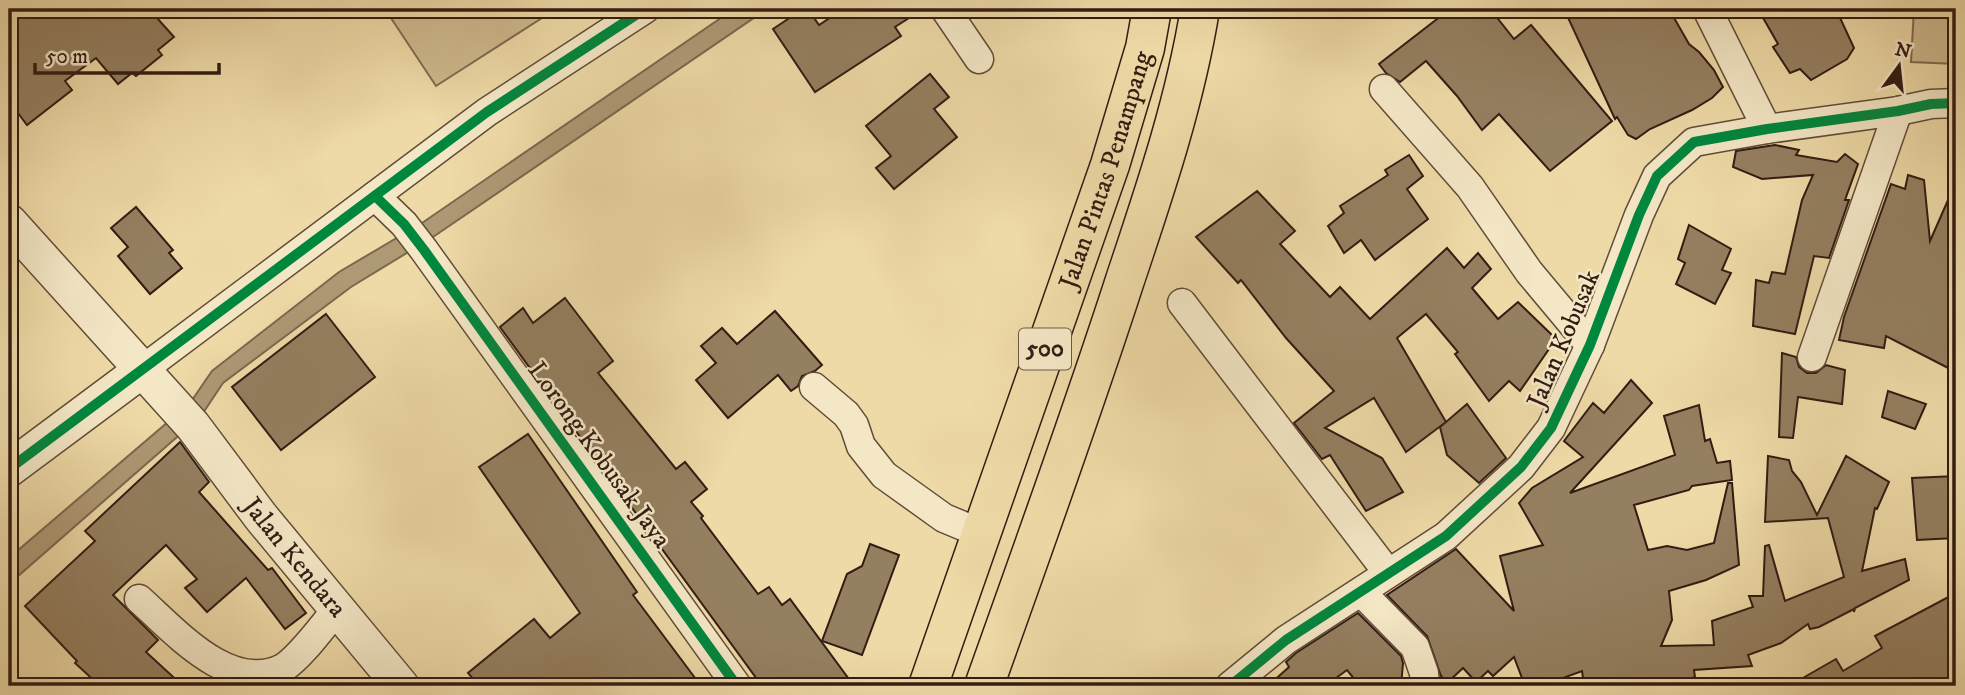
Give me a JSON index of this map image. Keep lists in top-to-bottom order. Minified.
{"streets":{"main road":["Jalan Pintas Penampang","500"],"street":["Jalan Kobusak","Lorong Kobusak Jaya","Jalan Kendara"]},"scale_bar":"50 m","north":"top"}
